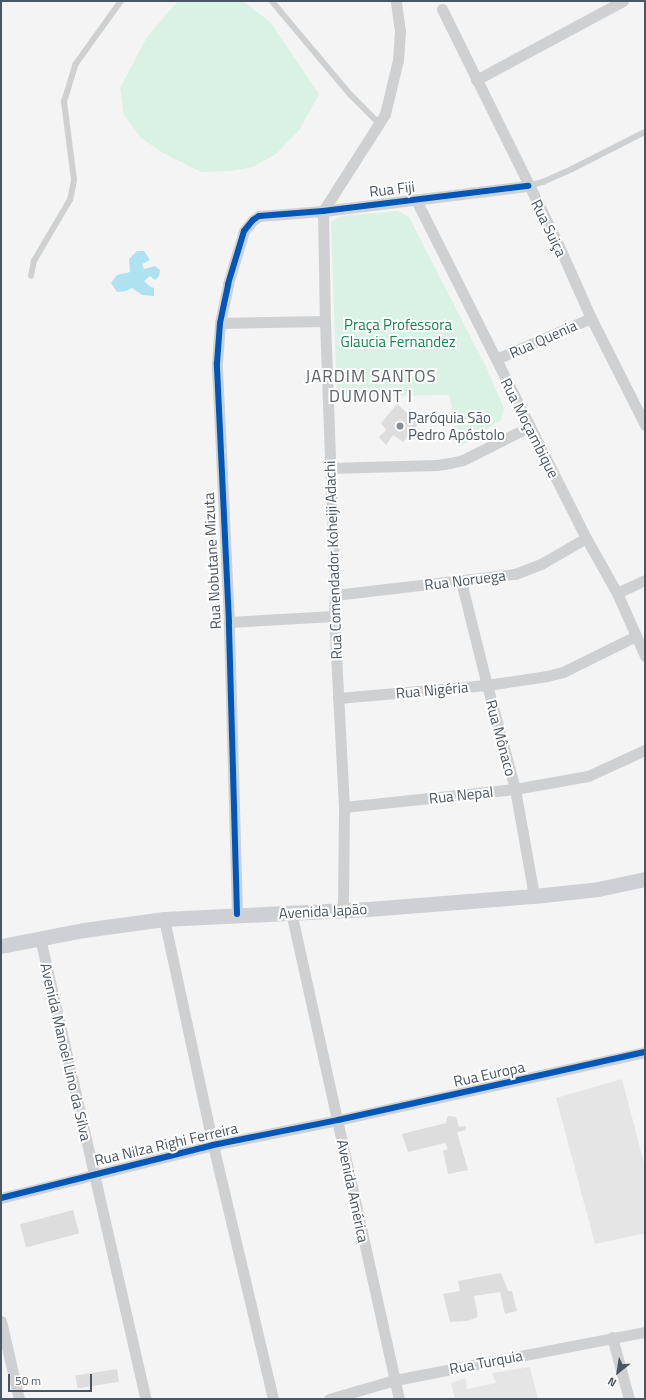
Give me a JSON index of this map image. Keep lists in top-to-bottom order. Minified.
{"streets":{"main road":["Avenida Japão"],"street":["Rua Fiji","Rua Suiça","Rua Quenia","Rua Moçambique","Rua Comendador Koheiji Adachi","Rua Nobutane Mizuta","Rua Noruega","Rua Nigéria","Rua Mônaco","Rua Nepal","Avenida Manoel Lino da Silva","Rua Europa","Rua Nilza Righi Ferreira","Avenida América","Rua Turquia"]},"crossings":[["Rua Fiji","Rua Suiça"],["Rua Fiji","Rua Moçambique"],["Rua Fiji","Rua Comendador Koheiji Adachi"],["Rua Fiji","Rua Nobutane Mizuta"],["Rua Suiça","Rua Quenia"],["Rua Quenia","Rua Moçambique"],["Rua Moçambique","Rua Noruega"],["Rua Moçambique","Rua Nigéria"],["Rua Comendador Koheiji Adachi","Rua Noruega"],["Rua Comendador Koheiji Adachi","Rua Nigéria"],["Rua Comendador Koheiji Adachi","Rua Nepal"],["Rua Comendador Koheiji Adachi","Avenida Japão"],["Rua Nobutane Mizuta","Avenida Japão"],["Rua Noruega","Rua Mônaco"],["Rua Nigéria","Rua Mônaco"],["Rua Mônaco","Rua Nepal"],["Rua Mônaco","Avenida Japão"],["Avenida Japão","Avenida Manoel Lino da Silva"],["Avenida Japão","Avenida América"],["Avenida Manoel Lino da Silva","Rua Nilza Righi Ferreira"],["Rua Europa","Rua Nilza Righi Ferreira"],["Rua Europa","Avenida América"],["Rua Nilza Righi Ferreira","Avenida América"],["Avenida América","Rua Turquia"]],"districts":["JARDIM SANTOS DUMONT I"],"parks":["Praça Professora Glaucia Fernandez"],"places":["Paróquia São Pedro Apóstolo"],"scale_bar":"50 m","north":"bottom left"}
